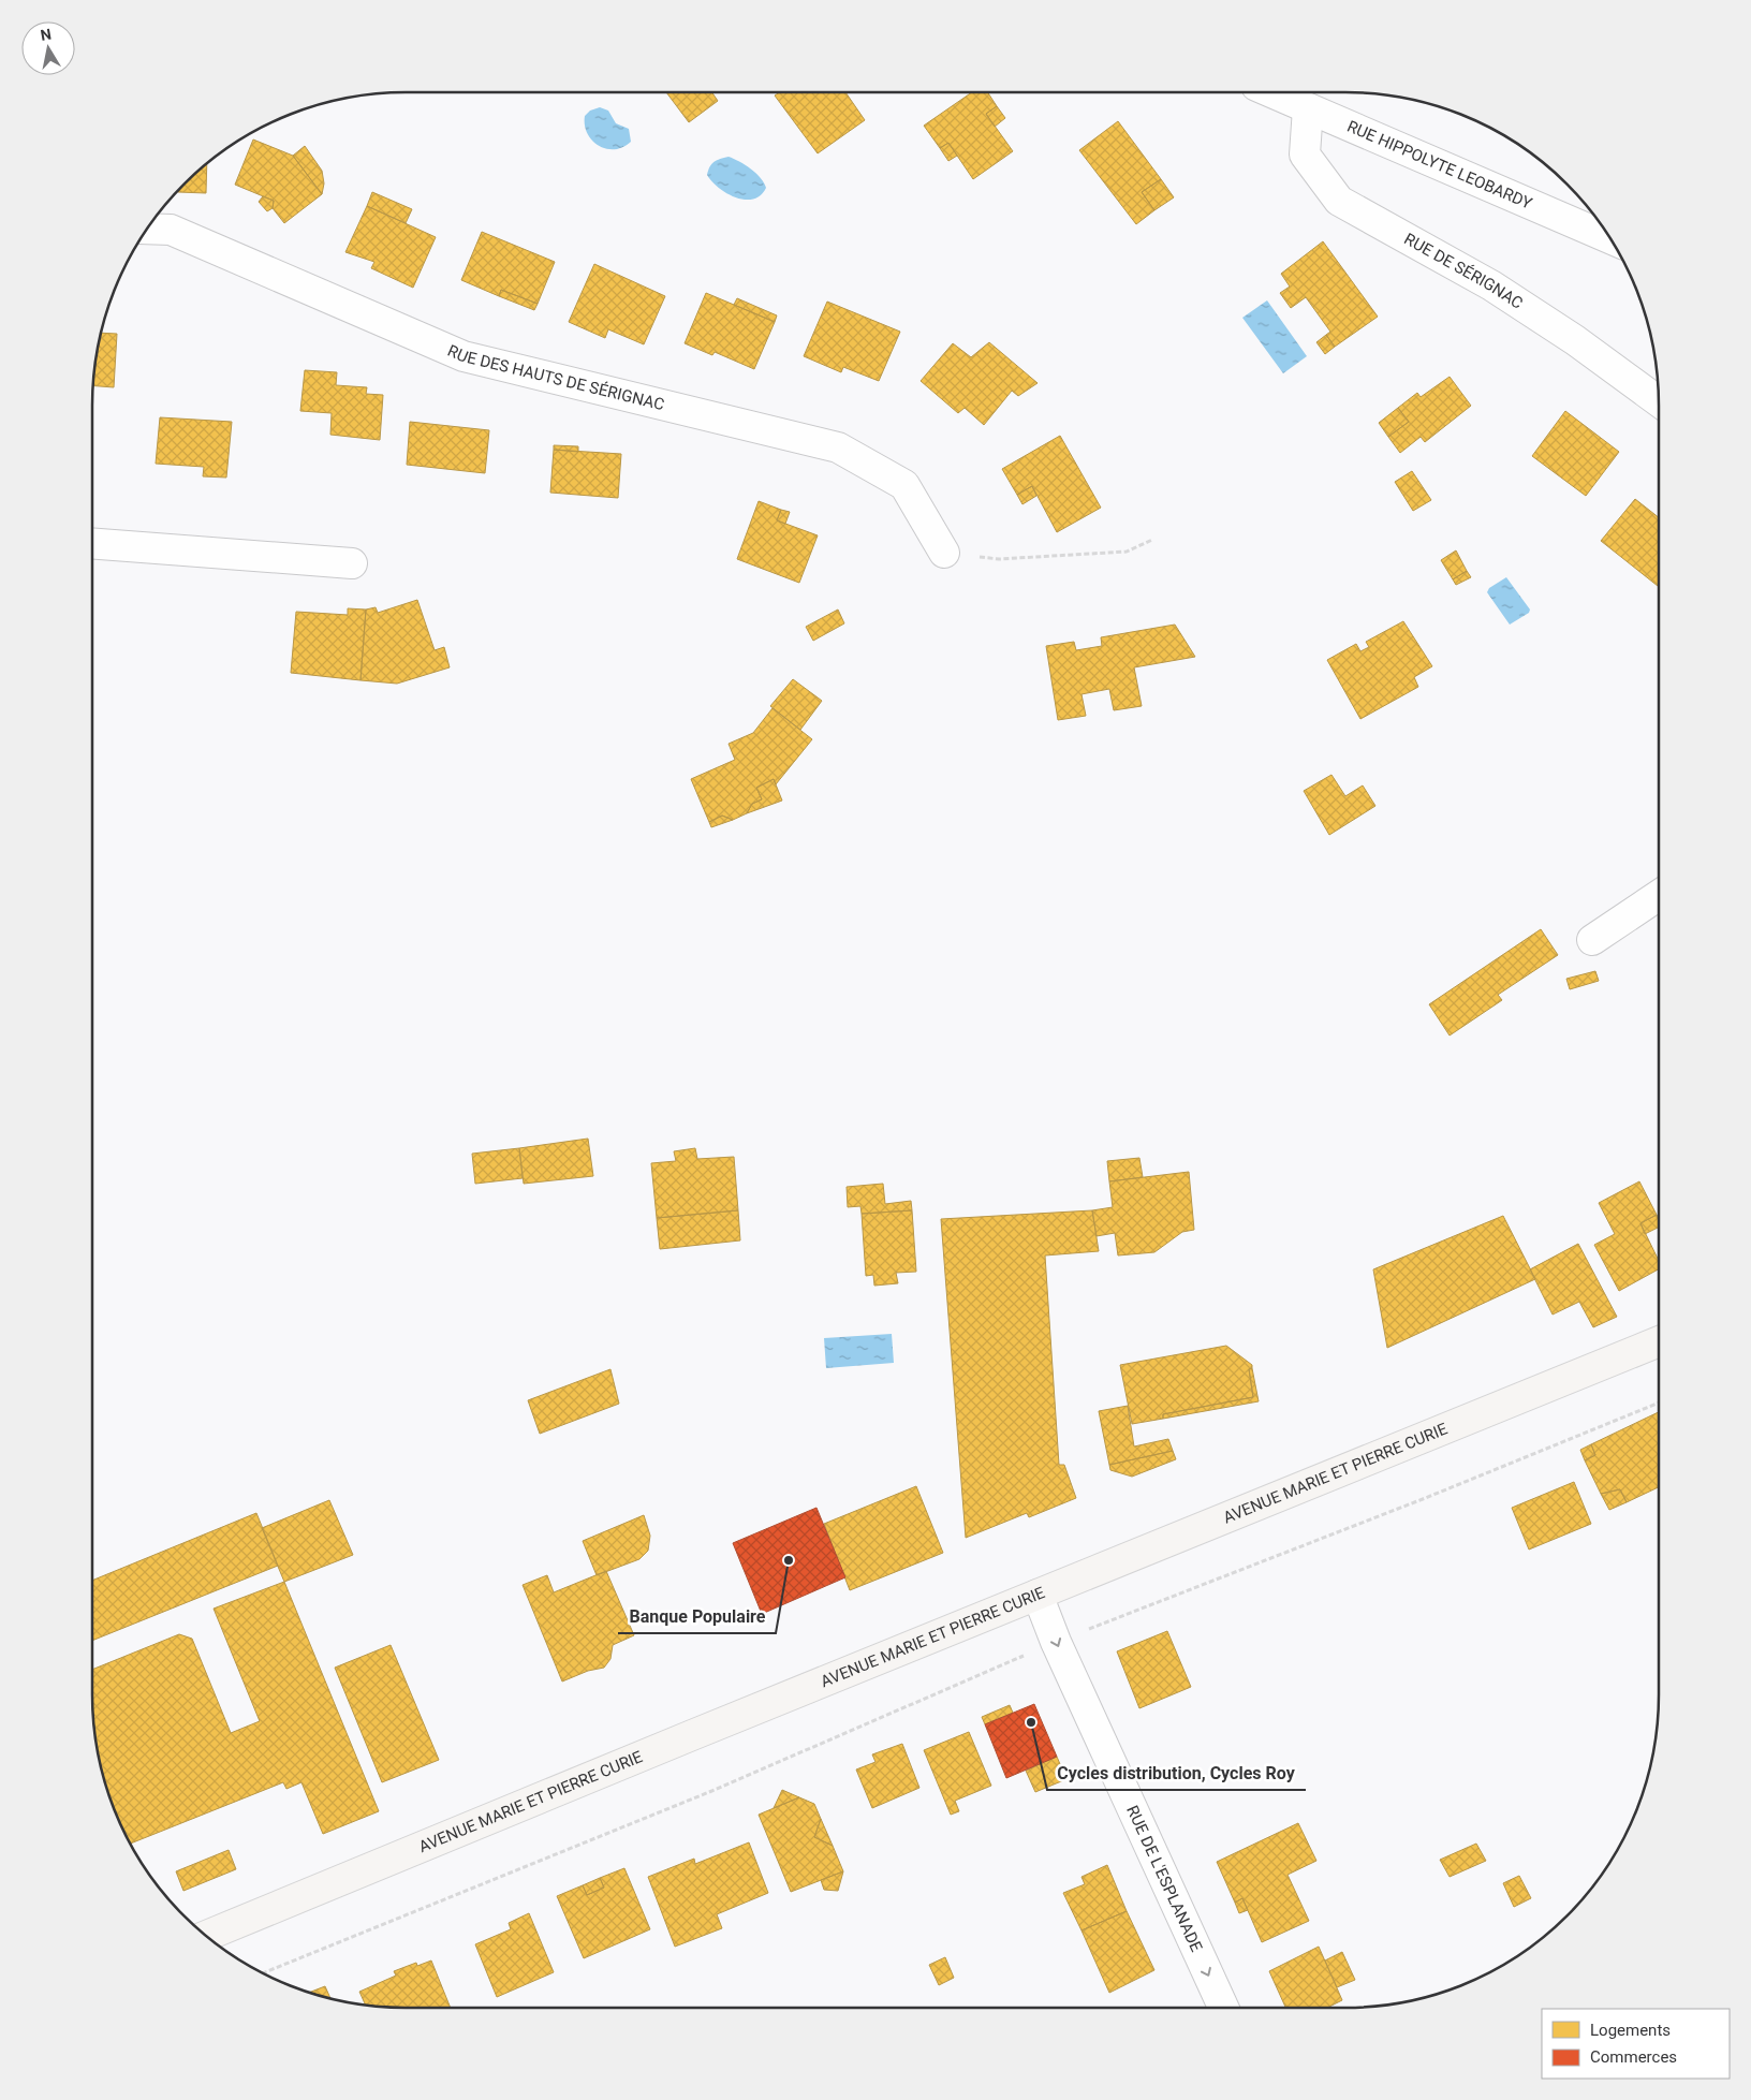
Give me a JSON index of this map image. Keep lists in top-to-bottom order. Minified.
{"streets":{"main road":["AVENUE MARIE ET PIERRE CURIE"],"street":["RUE HIPPOLYTE LEOBARDY","RUE DE SÉRIGNAC","RUE DES HAUTS DE SÉRIGNAC","RUE DE L'ESPLANADE"]},"crossings":[["RUE HIPPOLYTE LEOBARDY","RUE DE SÉRIGNAC"],["AVENUE MARIE ET PIERRE CURIE","RUE DE L'ESPLANADE"]],"one_way":["RUE DE L'ESPLANADE"],"places":["Banque Populaire","Cycles distribution, Cycles Roy"],"legend":["Logements","Commerces"],"north":"top"}
